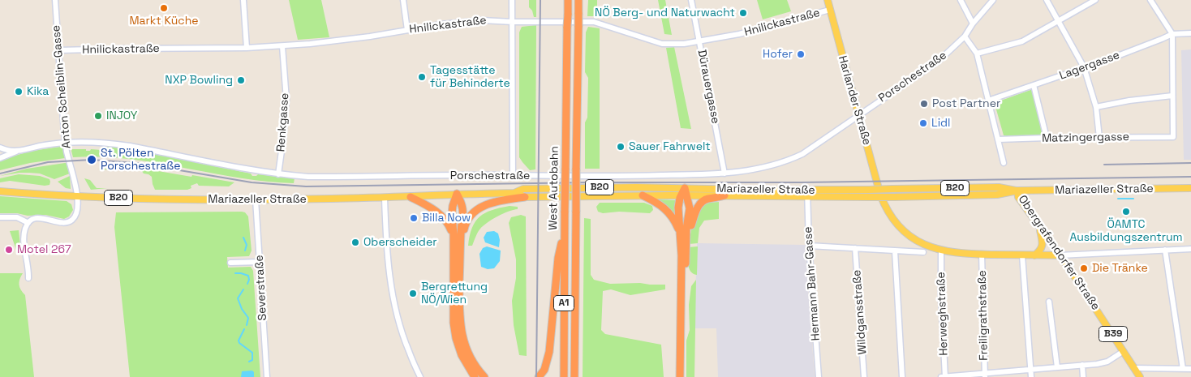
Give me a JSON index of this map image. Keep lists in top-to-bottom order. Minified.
{"streets":{"highway":["West Autobahn","A1"],"main road":["Harlander Straße","B20","Mariazeller Straße","Obergrafendorfer Straße","B39"],"street":["Hnilickastraße","Lagergasse","Porschestraße","Anton Scheiblin-Gasse","Dürauergasse","Renkgasse","Matzingergasse","Hermann Bahr-Gasse","Severstraße","Wildgansstraße","Herweghstraße","Freiligrathstraße"]},"crossings":[["Hnilickastraße","Anton Scheiblin-Gasse"],["Hnilickastraße","Dürauergasse"],["Hnilickastraße","Harlander Straße"],["Hnilickastraße","Renkgasse"],["Porschestraße","Anton Scheiblin-Gasse"],["Porschestraße","Dürauergasse"],["Porschestraße","Harlander Straße"],["Porschestraße","Renkgasse"],["Anton Scheiblin-Gasse","Mariazeller Straße"],["Harlander Straße","Obergrafendorfer Straße"],["Harlander Straße","Herweghstraße"],["Harlander Straße","Freiligrathstraße"],["Mariazeller Straße","Obergrafendorfer Straße"],["Mariazeller Straße","Hermann Bahr-Gasse"],["Mariazeller Straße","Severstraße"]],"places":["Markt Küche","NÖ Berg- und Naturwacht","Hofer","Tagesstätte für Behinderte","NXP Bowling","Kika","Post Partner","INJOY","Lidl","Sauer Fahrwelt","St. Pölten Porschestraße","ÖAMTC Ausbildungszentrum","Billa Now","Oberscheider","Motel 267","Die Tränke","Bergrettung NÖ/Wien"]}
